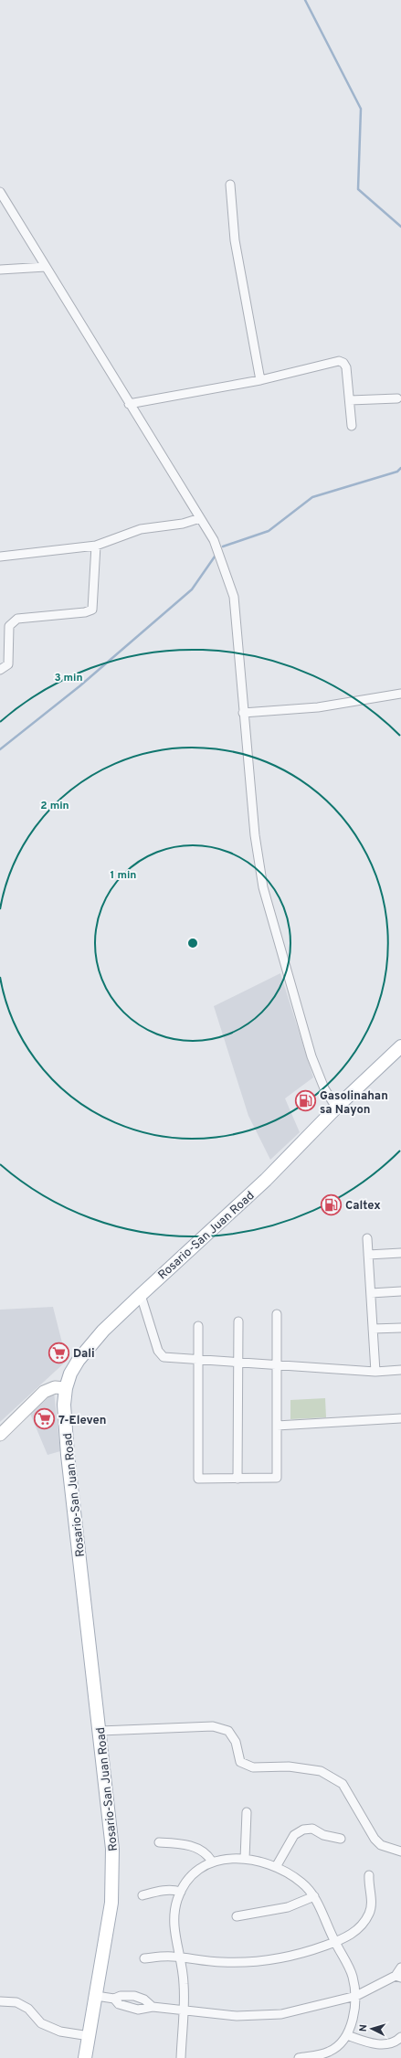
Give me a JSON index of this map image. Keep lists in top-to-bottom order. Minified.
{"streets":{"main road":["Rosario-San Juan Road"]},"places":{"fuel station":["Gasolinahan sa Nayon","Caltex"],"supermarket":["Dali","7-Eleven"]},"north":"left","rings":["3 min","2 min","1 min"]}
